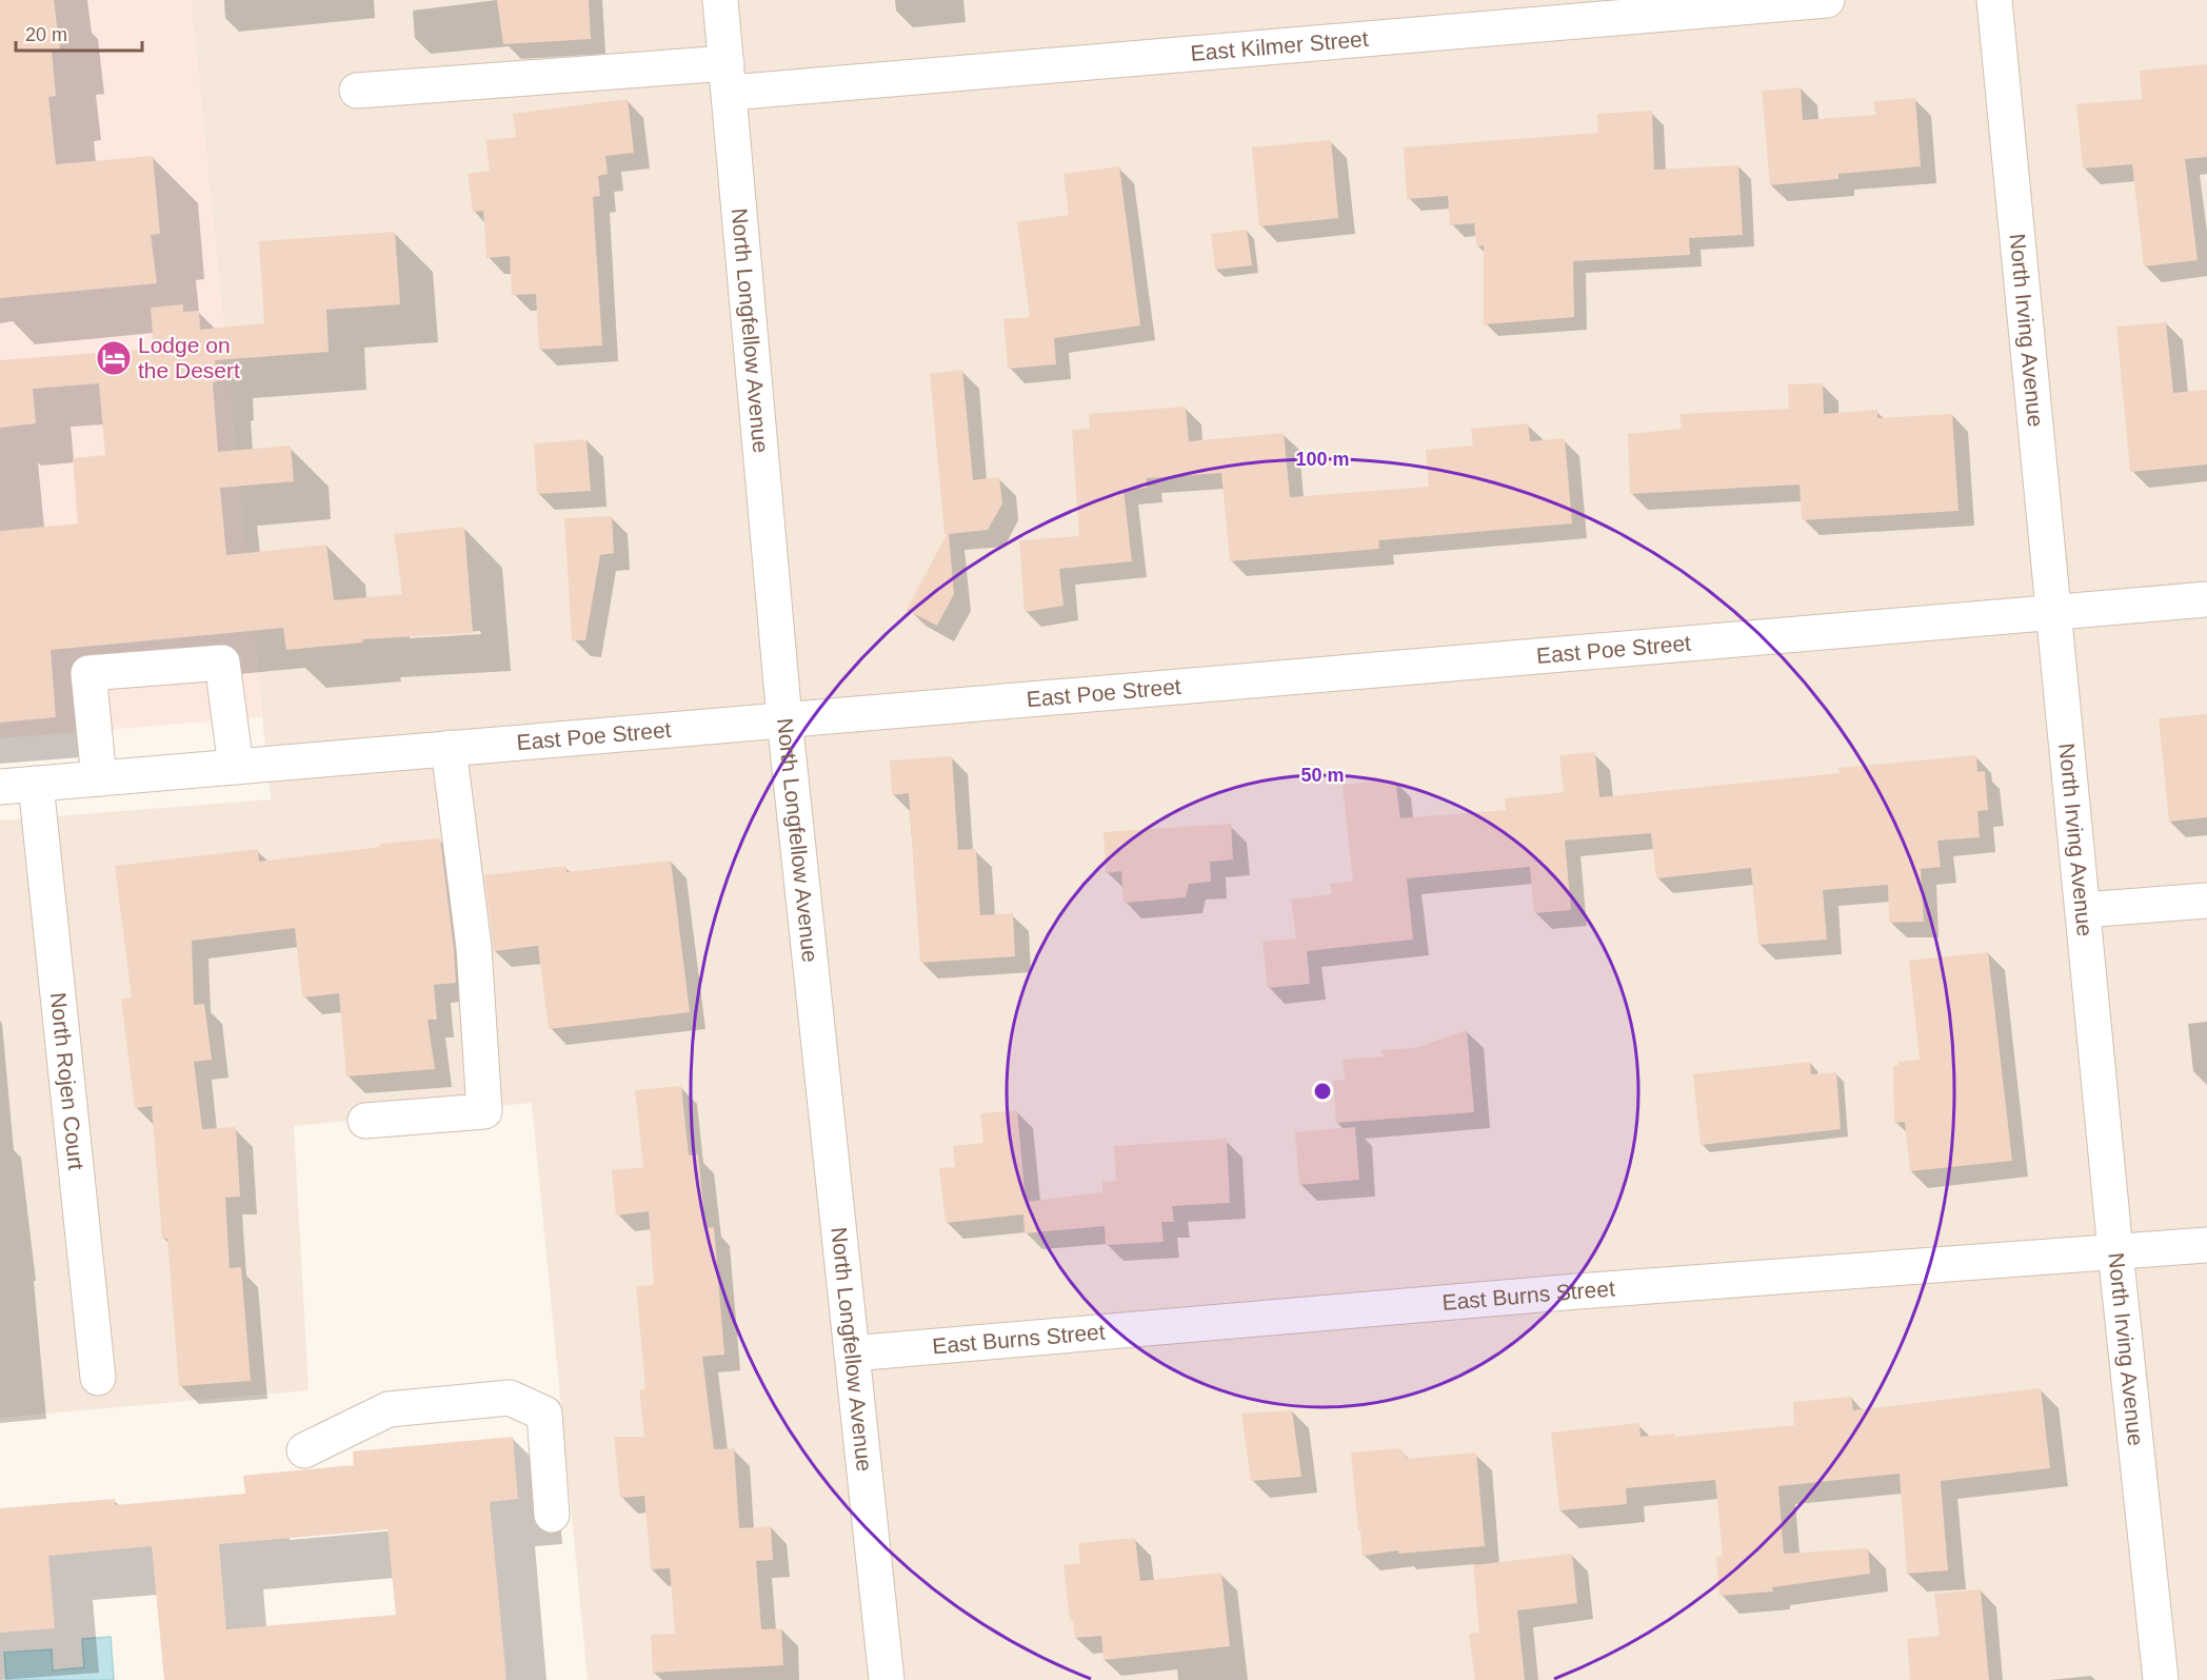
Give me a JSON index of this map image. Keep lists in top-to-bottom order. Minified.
{"streets":{"street":["East Kilmer Street","North Longfellow Avenue","North Irving Avenue","East Poe Street","North Rojen Court","East Burns Street"]},"crossings":[["East Kilmer Street","North Longfellow Avenue"],["North Longfellow Avenue","East Poe Street"],["North Longfellow Avenue","East Burns Street"],["North Irving Avenue","East Poe Street"],["North Irving Avenue","East Burns Street"],["East Poe Street","North Rojen Court"]],"places":{"hotel":["Lodge on the Desert"]},"scale_bar":"20 m","rings":["100 m","50 m"]}
